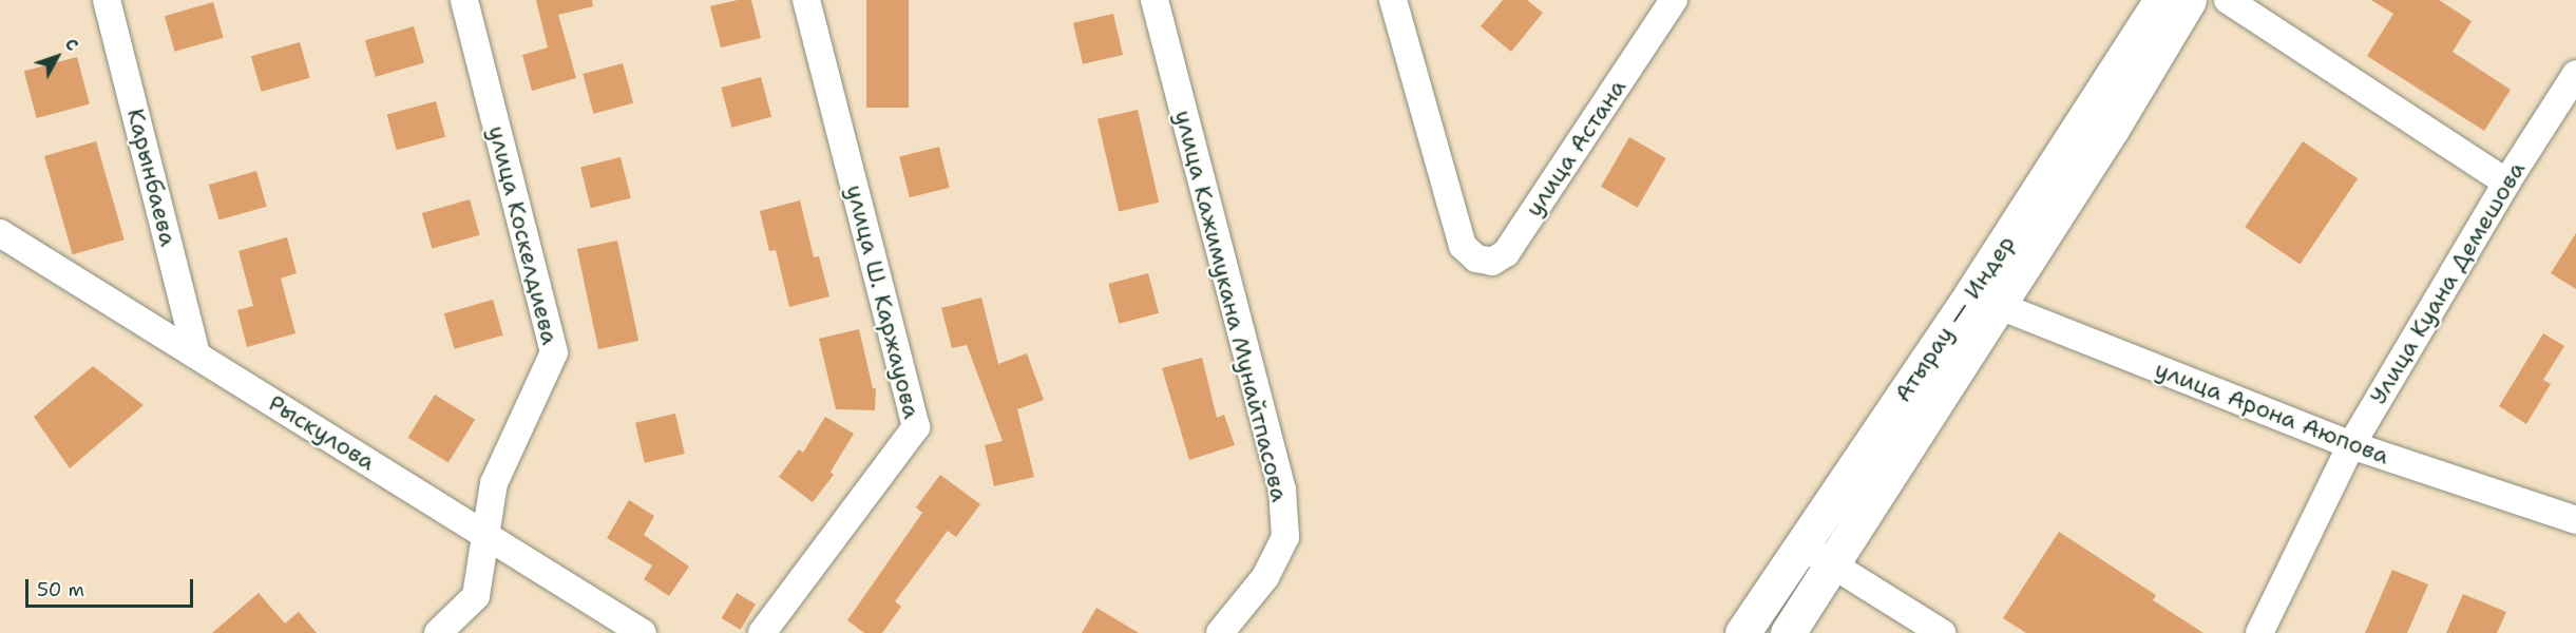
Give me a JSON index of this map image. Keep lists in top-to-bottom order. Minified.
{"streets":{"main road":["Атырау — Индер"],"street":["улица Астана","Карынбаева","улица Коскелдиева","Улица Куана Демешова","улица Ш. Каржауова","улица Кажимукана Мунайтпасова","улица Арона Аюпова","Рыскулова"]},"crossings":[["Карынбаева","Рыскулова"],["улица Коскелдиева","Рыскулова"],["Улица Куана Демешова","улица Арона Аюпова"],["Атырау — Индер","улица Арона Аюпова"]],"scale_bar":"50 m","north":"top right"}
